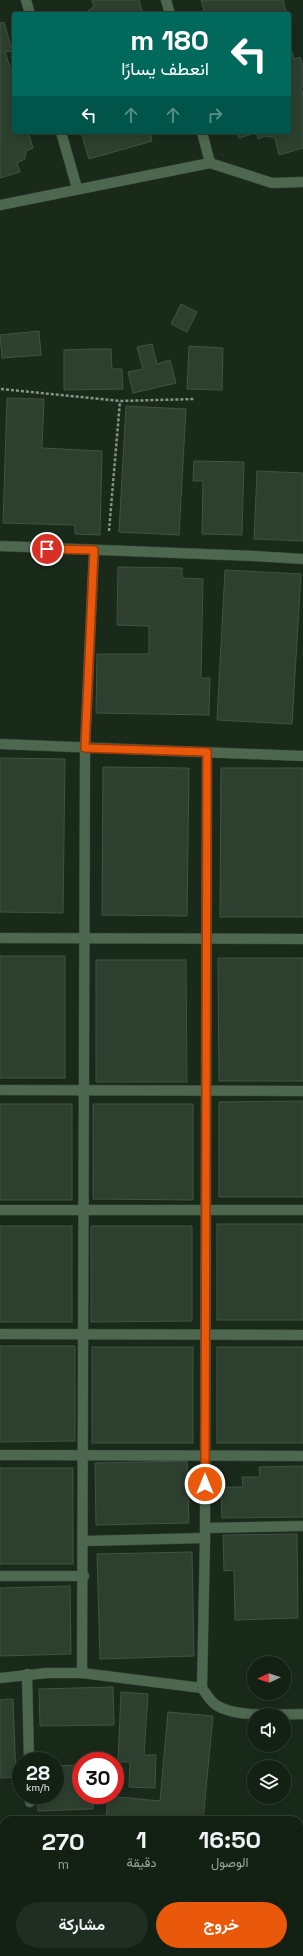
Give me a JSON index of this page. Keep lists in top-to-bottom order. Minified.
{"north":"left","page":{"turn":["180 m","انعطف يسارًا"],"speed":"28 km/h","limit":"30","eta":["16:50","الوصول","1","دقيقة","270","m"],"buttons":["خروج","مشاركة"]}}
